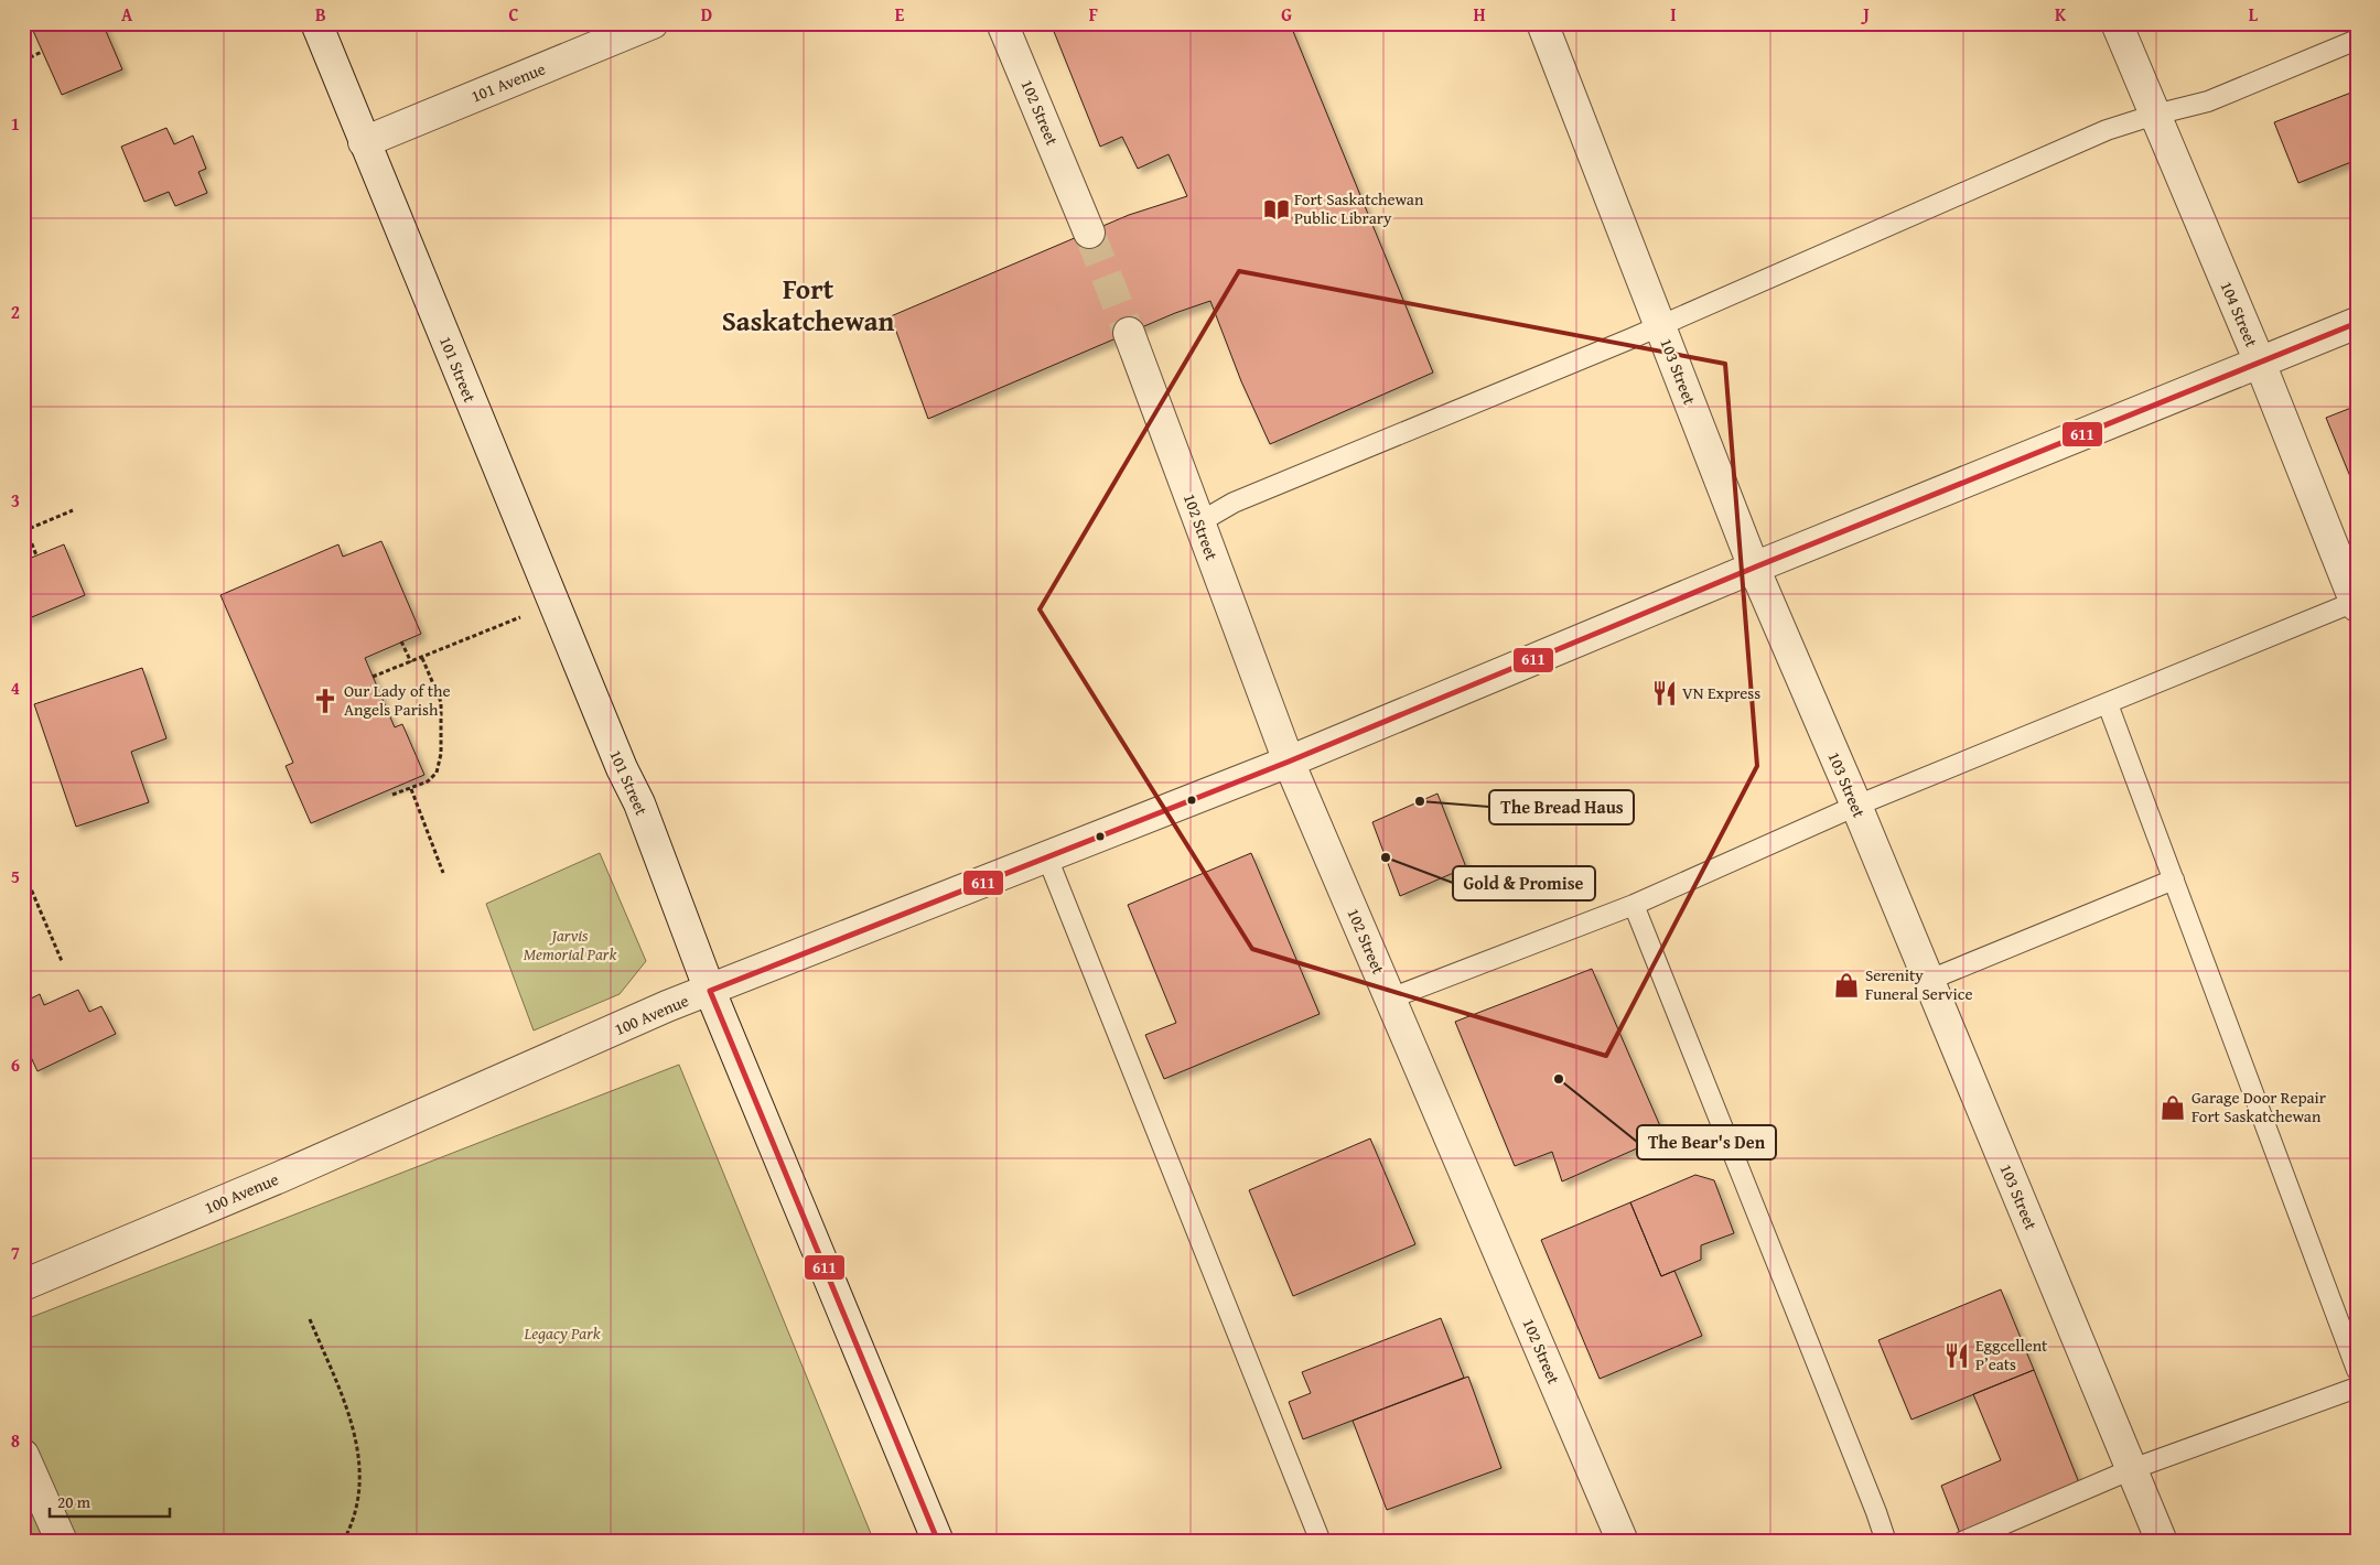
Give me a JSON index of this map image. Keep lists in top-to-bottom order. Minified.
{"streets":{"street":["101 Avenue","102 Street","104 Street","101 Street","103 Street","100 Avenue"]},"crossings":[["101 Avenue","101 Street"],["102 Street","100 Avenue"],["104 Street","100 Avenue"],["101 Street","100 Avenue"],["103 Street","100 Avenue"]],"districts":["Fort Saskatchewan"],"parks":["Jarvis Memorial Park","Legacy Park"],"places":{"library":["Fort Saskatchewan Public Library"],"restaurant":["VN Express","Eggcellent P’eats"],"church":["Our Lady of the Angels Parish"],"other":["The Bread Haus","Gold & Promise","The Bear's Den"],"shop":["Serenity Funeral Service","Garage Door Repair Fort Saskatchewan"]},"lines":["transit line 611"],"scale_bar":"20 m","grid":{"columns":["A","B","C","D","E","F","G","H","I","J","K","L"],"rows":["1","2","3","4","5","6","7","8"]}}
